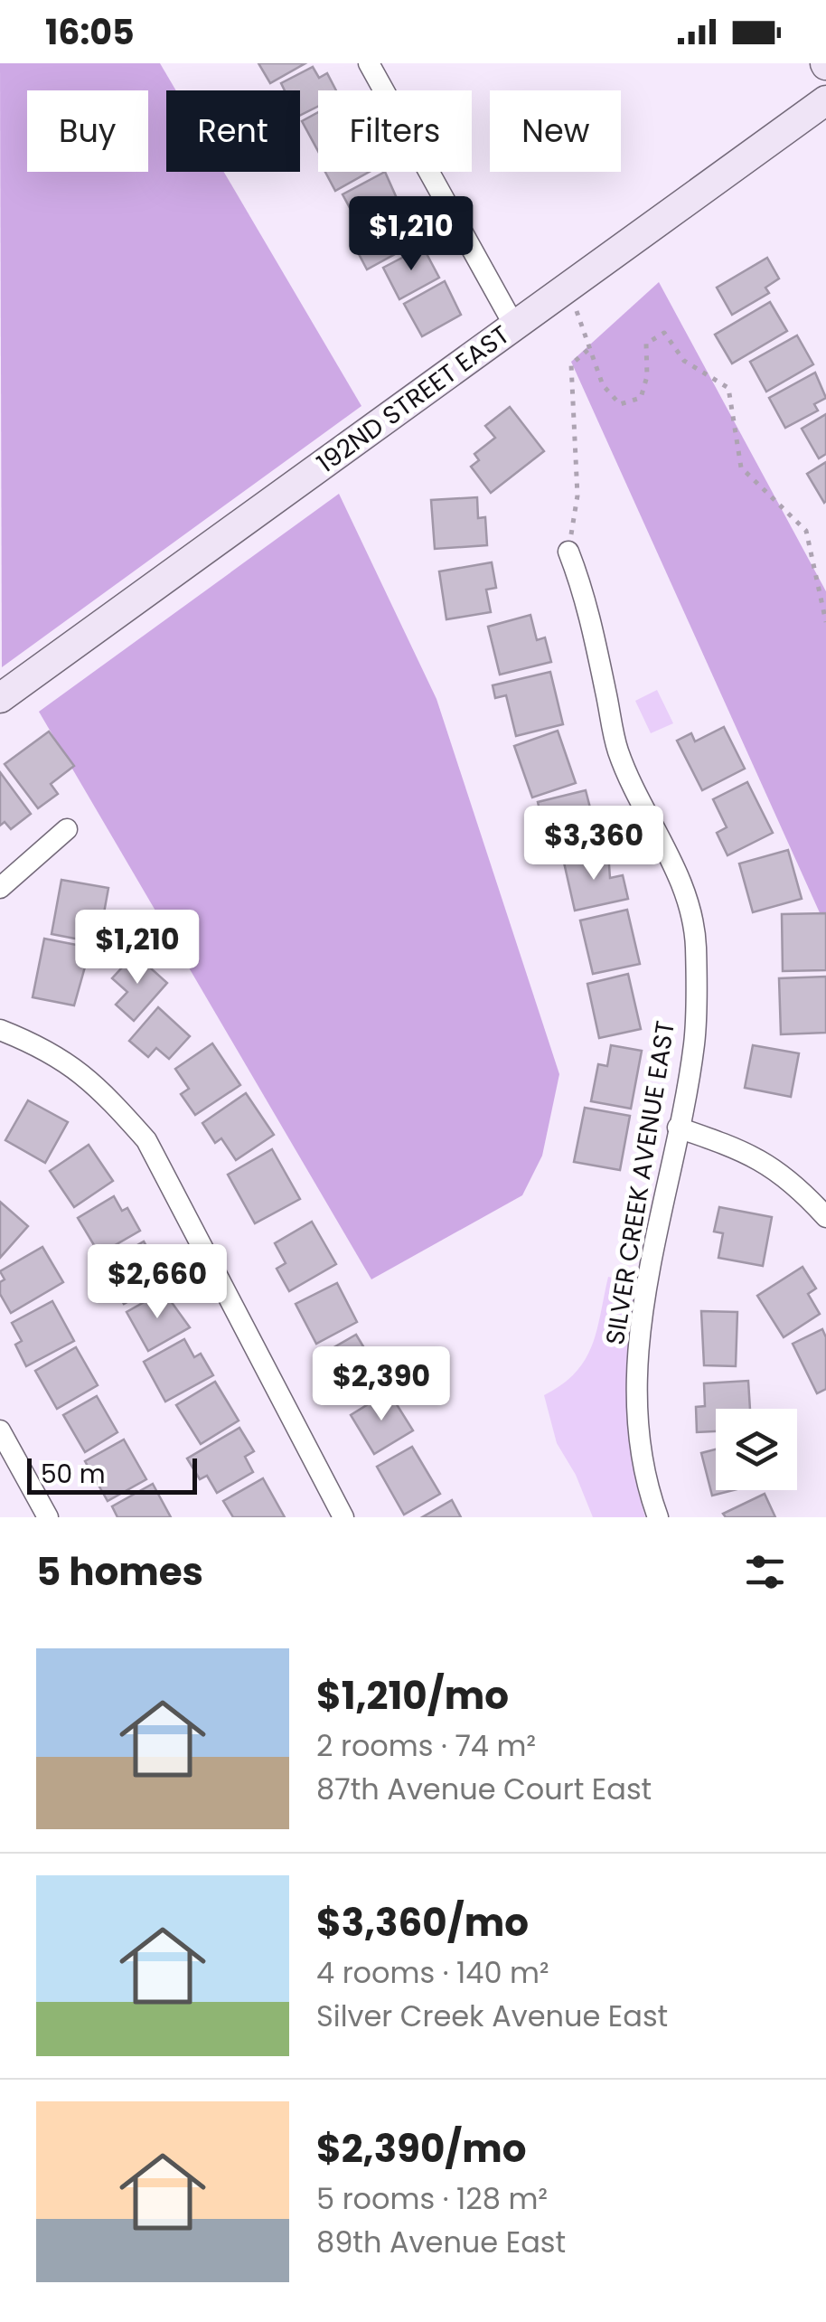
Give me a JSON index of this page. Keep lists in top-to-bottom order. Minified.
{"streets":{"street":["192ND STREET EAST","SILVER CREEK AVENUE EAST"]},"scale_bar":"50 m","page":{"status":"16:05","chip":["Buy","Rent","Filters","New"],"price":["$1,210","$3,360","$1,210","$2,660","$2,390"],"scale":"50 m","heading":"5 homes","list":[{"name":"$1,210/mo","note":"2 rooms · 74 m² · 87th Avenue Court East"},{"name":"$3,360/mo","note":"4 rooms · 140 m² · Silver Creek Avenue East"},{"name":"$2,390/mo","note":"5 rooms · 128 m² · 89th Avenue East"}]}}
